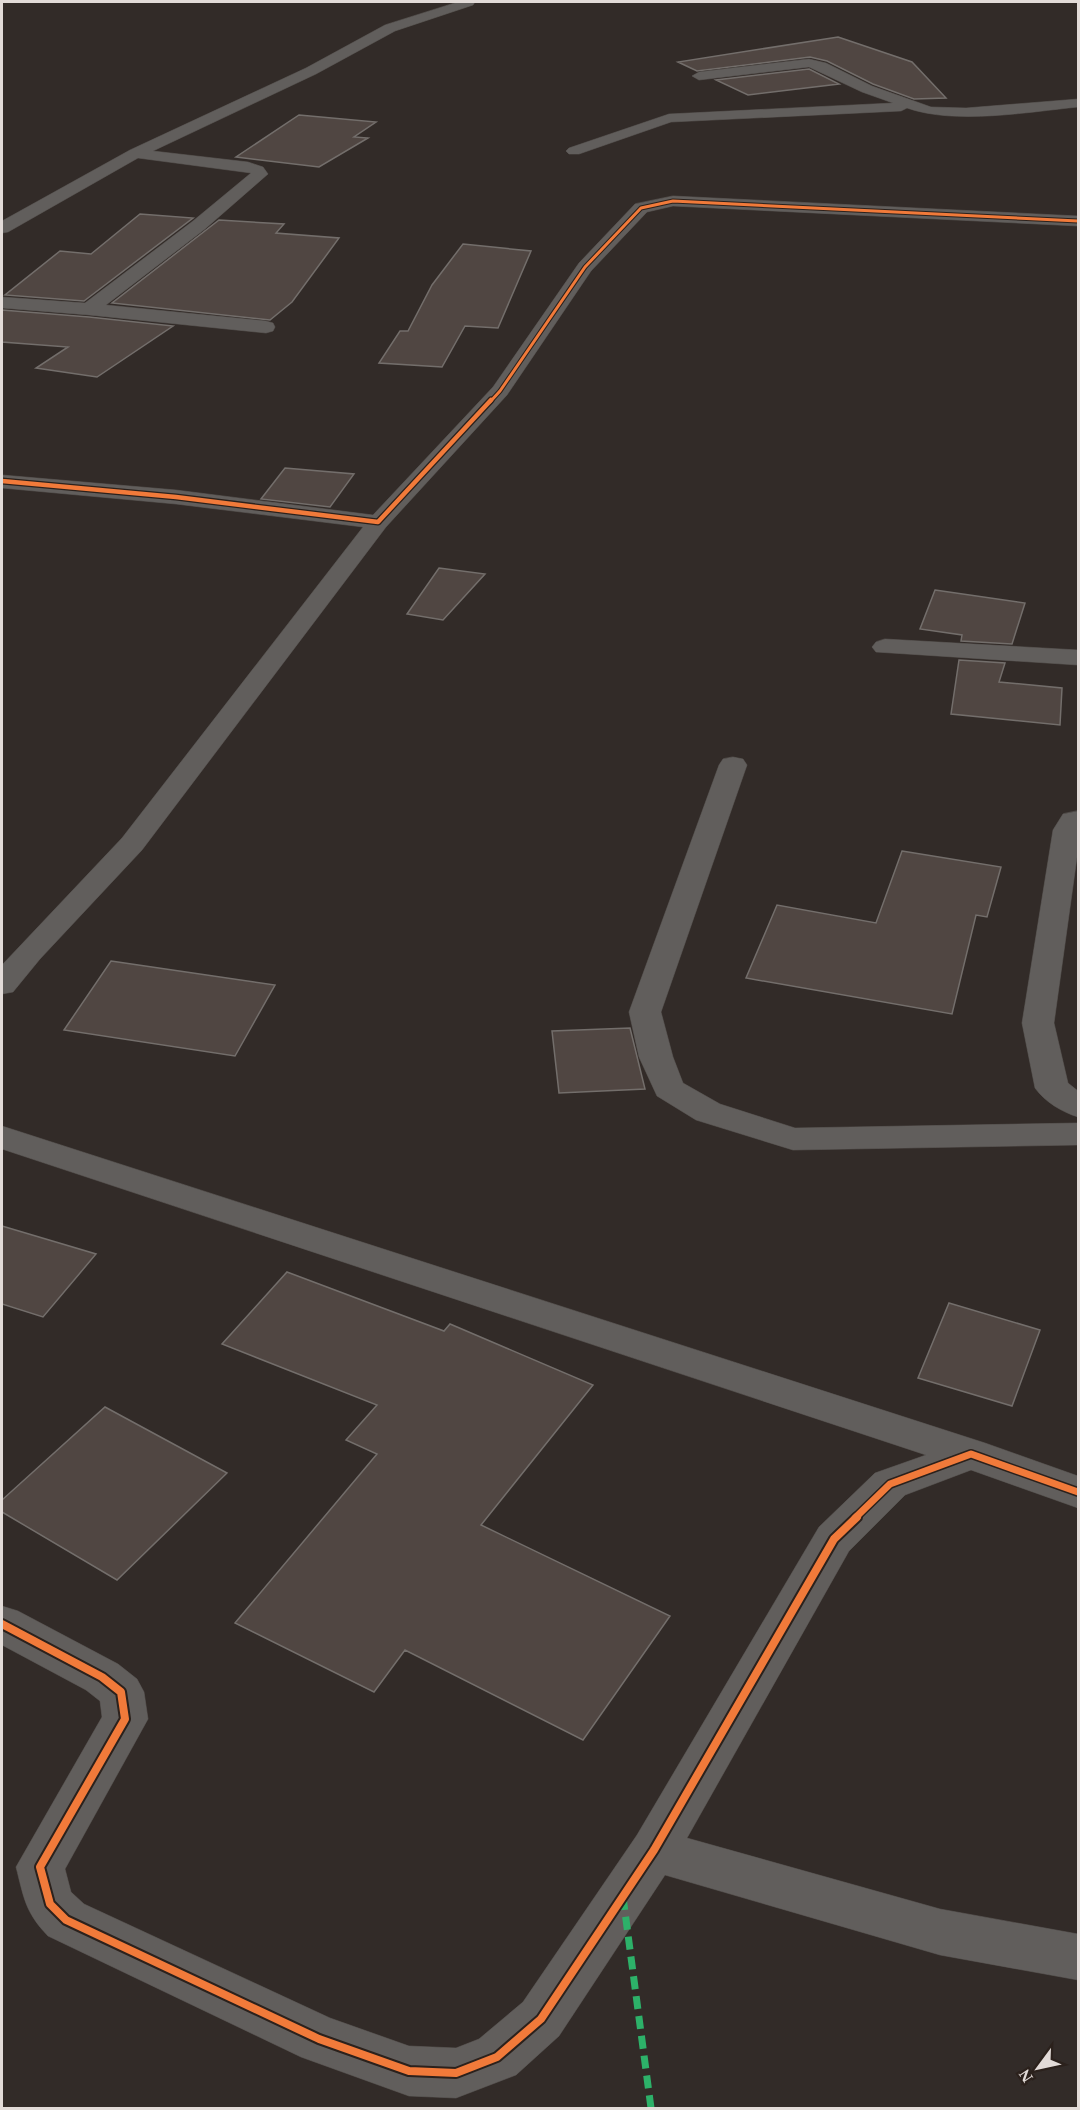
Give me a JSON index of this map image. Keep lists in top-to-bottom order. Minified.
{"north":"bottom left"}
